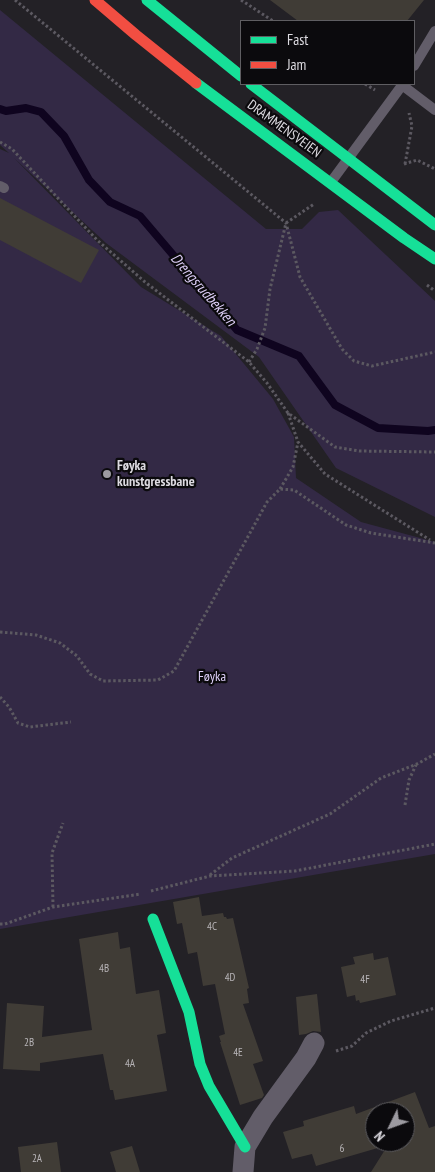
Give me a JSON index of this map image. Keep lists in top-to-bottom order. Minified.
{"streets":{"main road":["DRAMMENSVEIEN"]},"water":["Drengsrudbekken"],"parks":["Føyka"],"places":["Føyka kunstgressbane"],"house_numbers":["4C","4B","4D","4F","2B","4E","4A","6","2A"],"legend":["Fast","Jam"],"north":"bottom left"}
